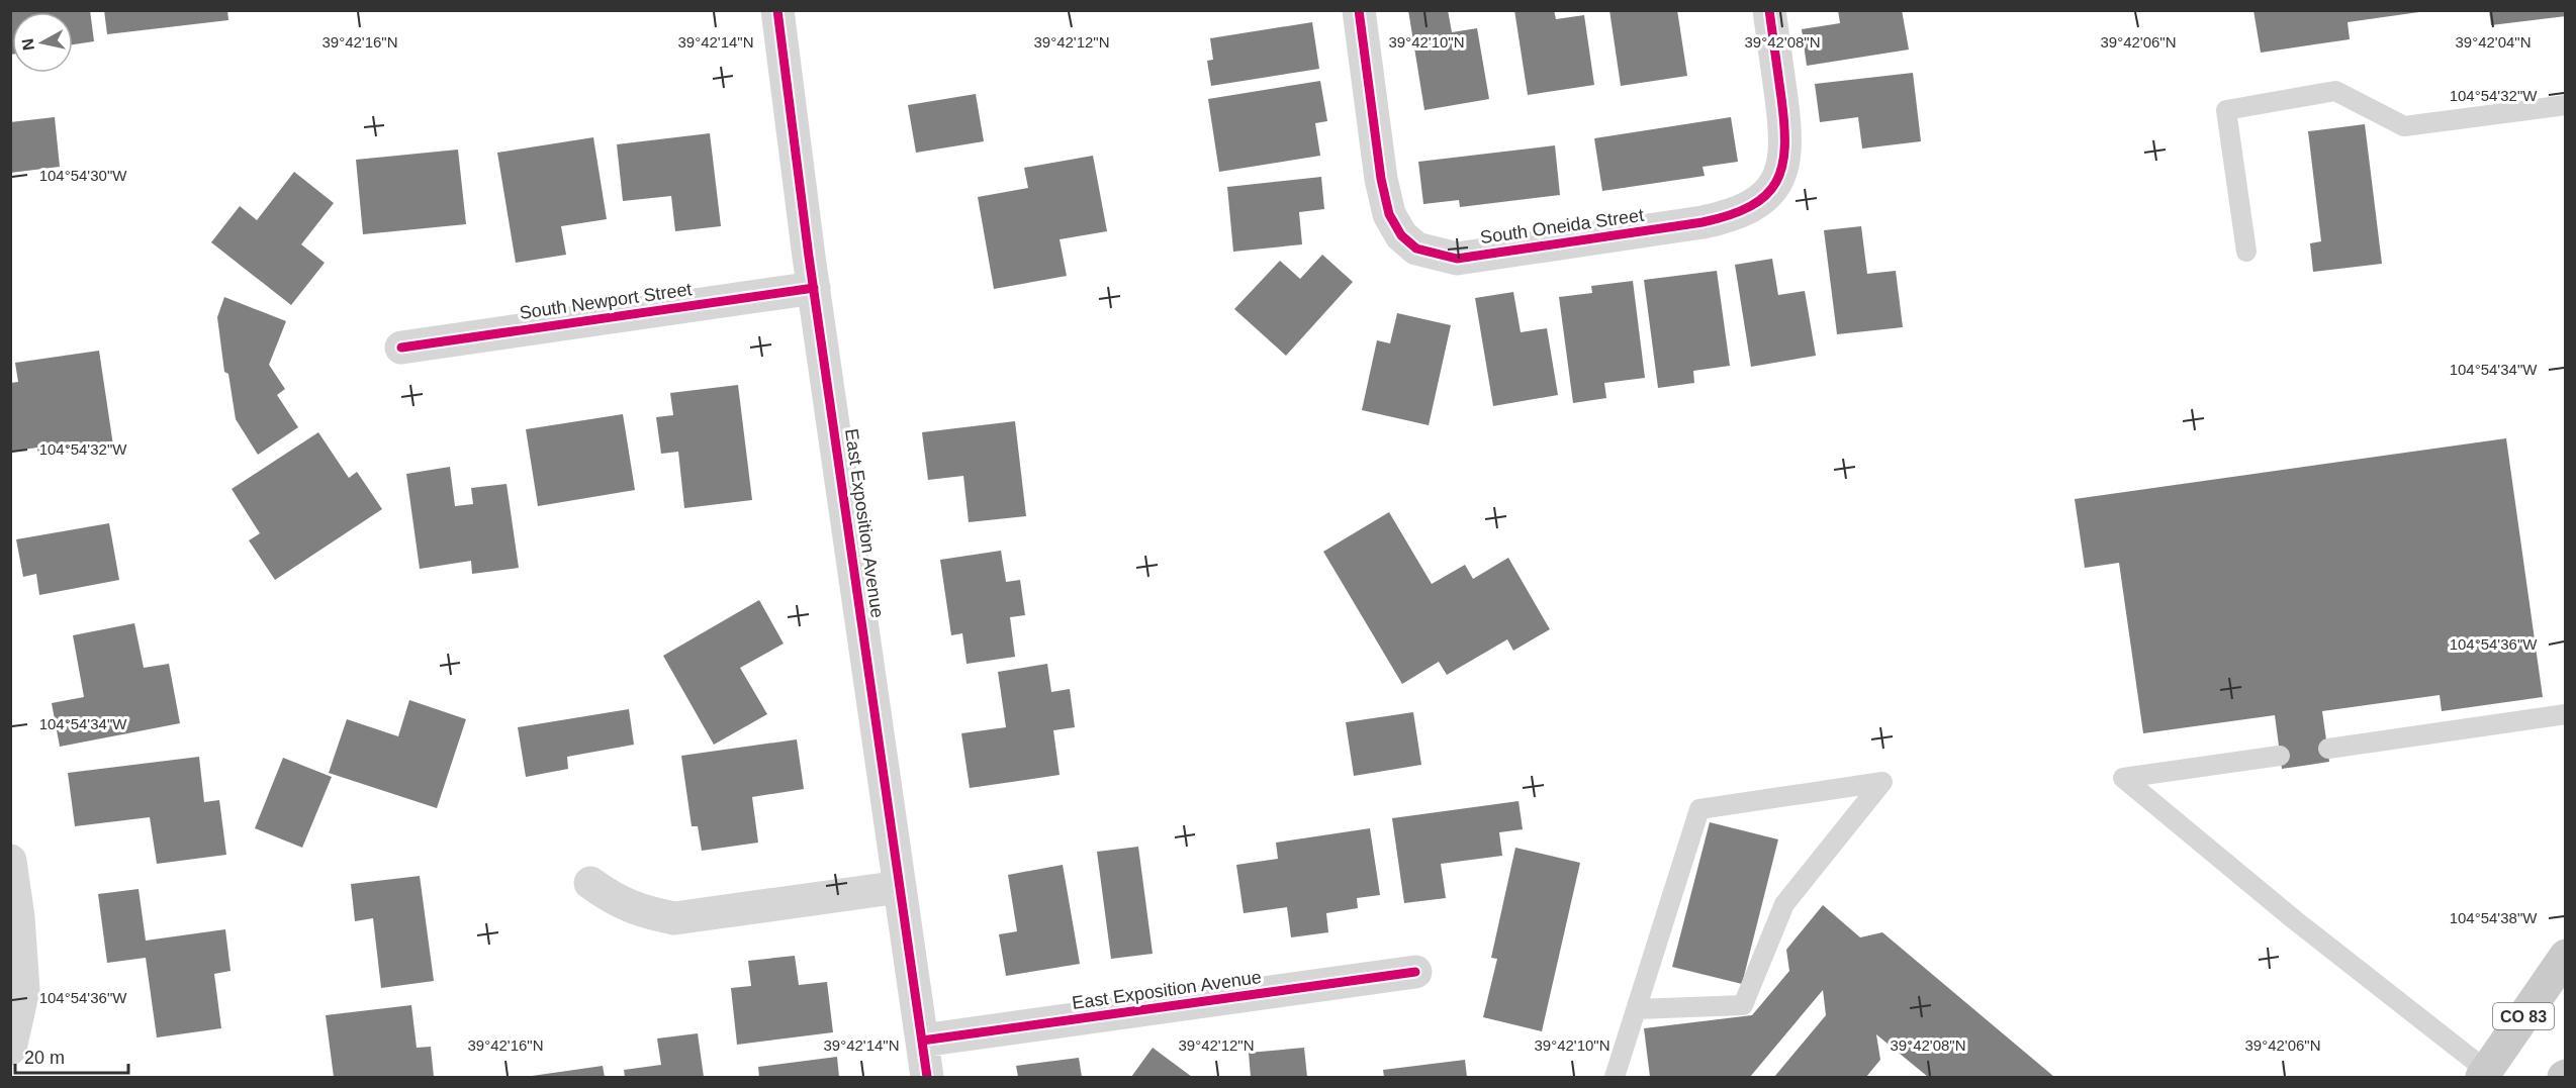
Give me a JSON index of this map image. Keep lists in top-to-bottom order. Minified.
{"streets":{"main road":["CO 83"],"street":["South Oneida Street","South Newport Street","East Exposition Avenue"]},"crossings":[["South Newport Street","East Exposition Avenue"]],"scale_bar":"20 m","north":"left","coordinates":["39°42'16\"N","39°42'14\"N","39°42'12\"N","39°42'10\"N","39°42'08\"N","39°42'06\"N","39°42'04\"N","104°54'32\"W","104°54'30\"W","104°54'34\"W","104°54'36\"W","104°54'38\"W"]}
